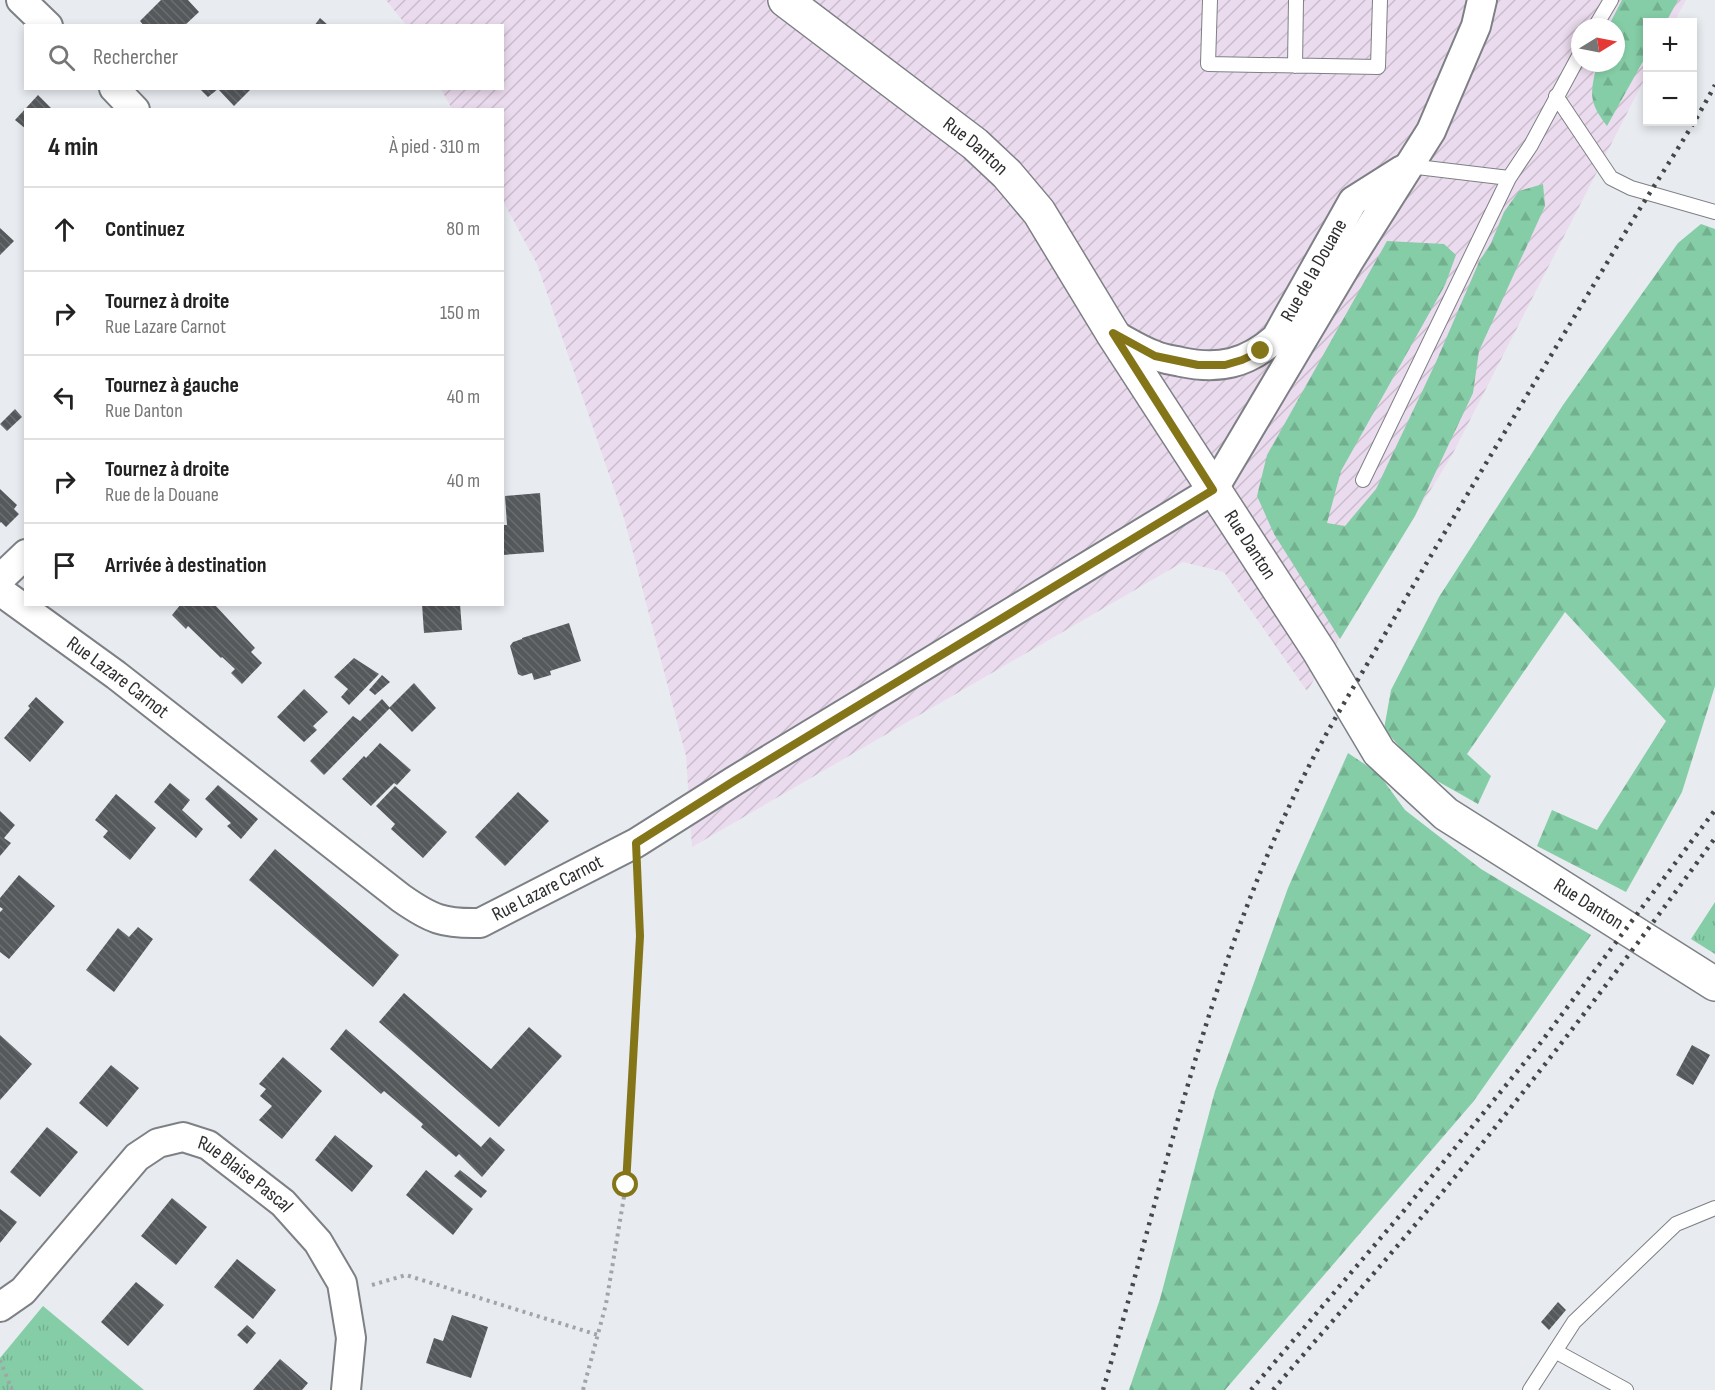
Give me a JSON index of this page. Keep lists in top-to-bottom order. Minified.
{"streets":{"street":["Rue Danton","Rue de la Douane","Rue Lazare Carnot","Rue Blaise Pascal"]},"crossings":[["Rue Danton","Rue de la Douane"],["Rue Danton","Rue Lazare Carnot"],["Rue de la Douane","Rue Lazare Carnot"]],"north":"right","page":{"map_buttons":["+","−"],"search":"Rechercher","heading":["4 min","À pied · 310 m"],"list":[["Continuez","80 m"],["Tournez à droite","Rue Lazare Carnot","150 m"],["Tournez à gauche","Rue Danton","40 m"],["Tournez à droite","Rue de la Douane","40 m"],"Arrivée à destination"]}}
